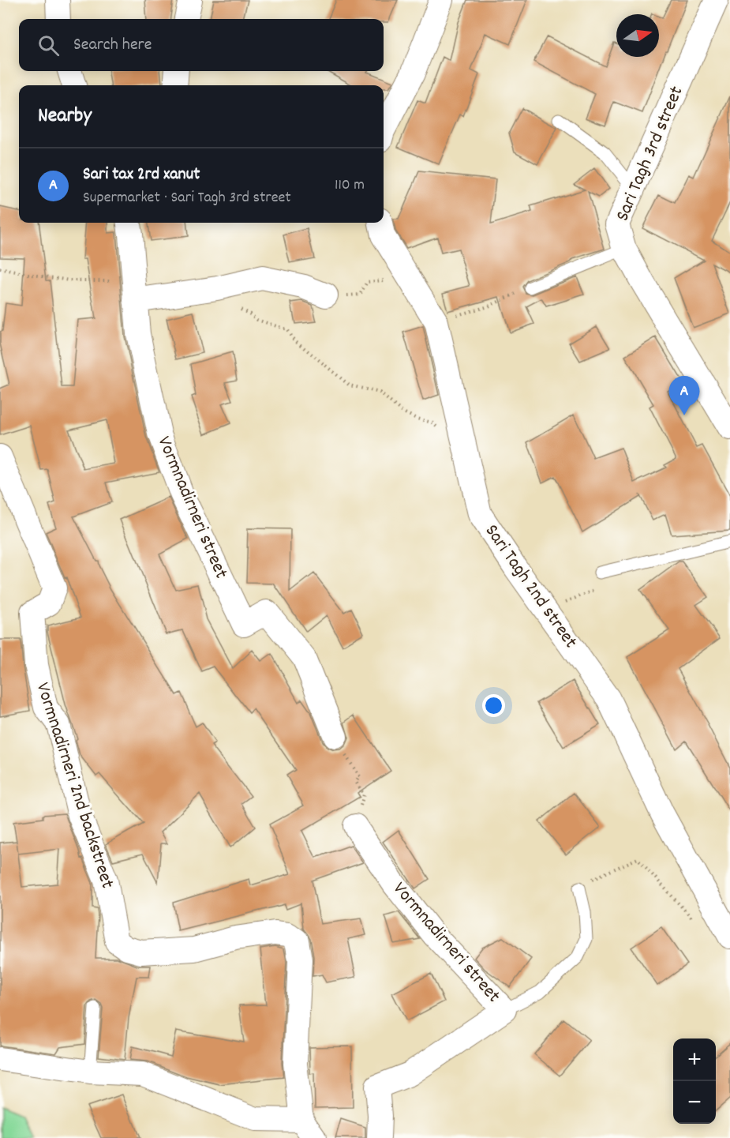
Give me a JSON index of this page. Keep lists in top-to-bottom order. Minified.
{"streets":{"street":["Sari Tagh 3rd street","Vormnadirneri street","Sari Tagh 2nd street","Vormnadirneri 2nd backstreet"]},"north":"right","page":{"search":"Search here","heading":"Nearby","list":[{"mark":"A","name":"Sari tax 2rd xanut","note":"Supermarket · Sari Tagh 3rd street","value":"110 m"}],"pins":"A","map_buttons":["+","−"]}}
